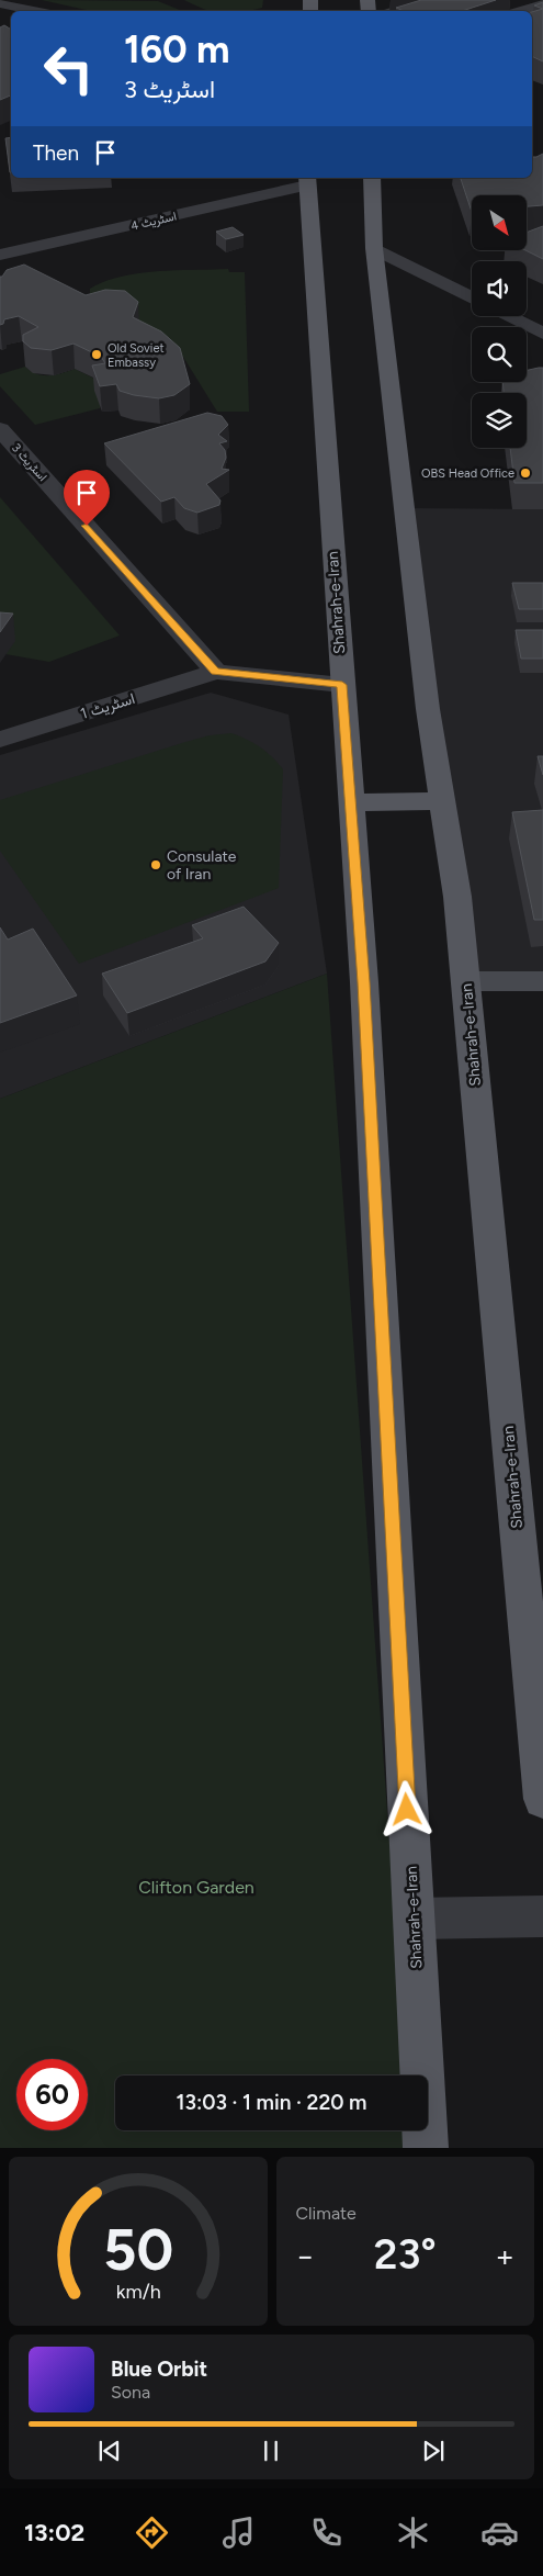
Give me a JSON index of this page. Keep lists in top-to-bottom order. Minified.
{"streets":{"main road":["Shahrah-e-Iran"],"street":["اسٹریٹ 4","اسٹریٹ 3","اسٹریٹ 1"]},"crossings":[["اسٹریٹ 4","Shahrah-e-Iran"],["اسٹریٹ 3","اسٹریٹ 1"]],"parks":["Clifton Garden"],"places":["Old Soviet Embassy","OBS Head Office","Consulate of Iran"],"north":"bottom right","page":{"turn":["160 m","اسٹریٹ 3"],"then":"Then","limit":"60","trip":"13:03 · 1 min · 220 m","tile":"Climate","heat":["−","23°","+"],"song":["Blue Orbit","Sona"],"tabs":"13:02","gauge":["50","km/h"]}}
